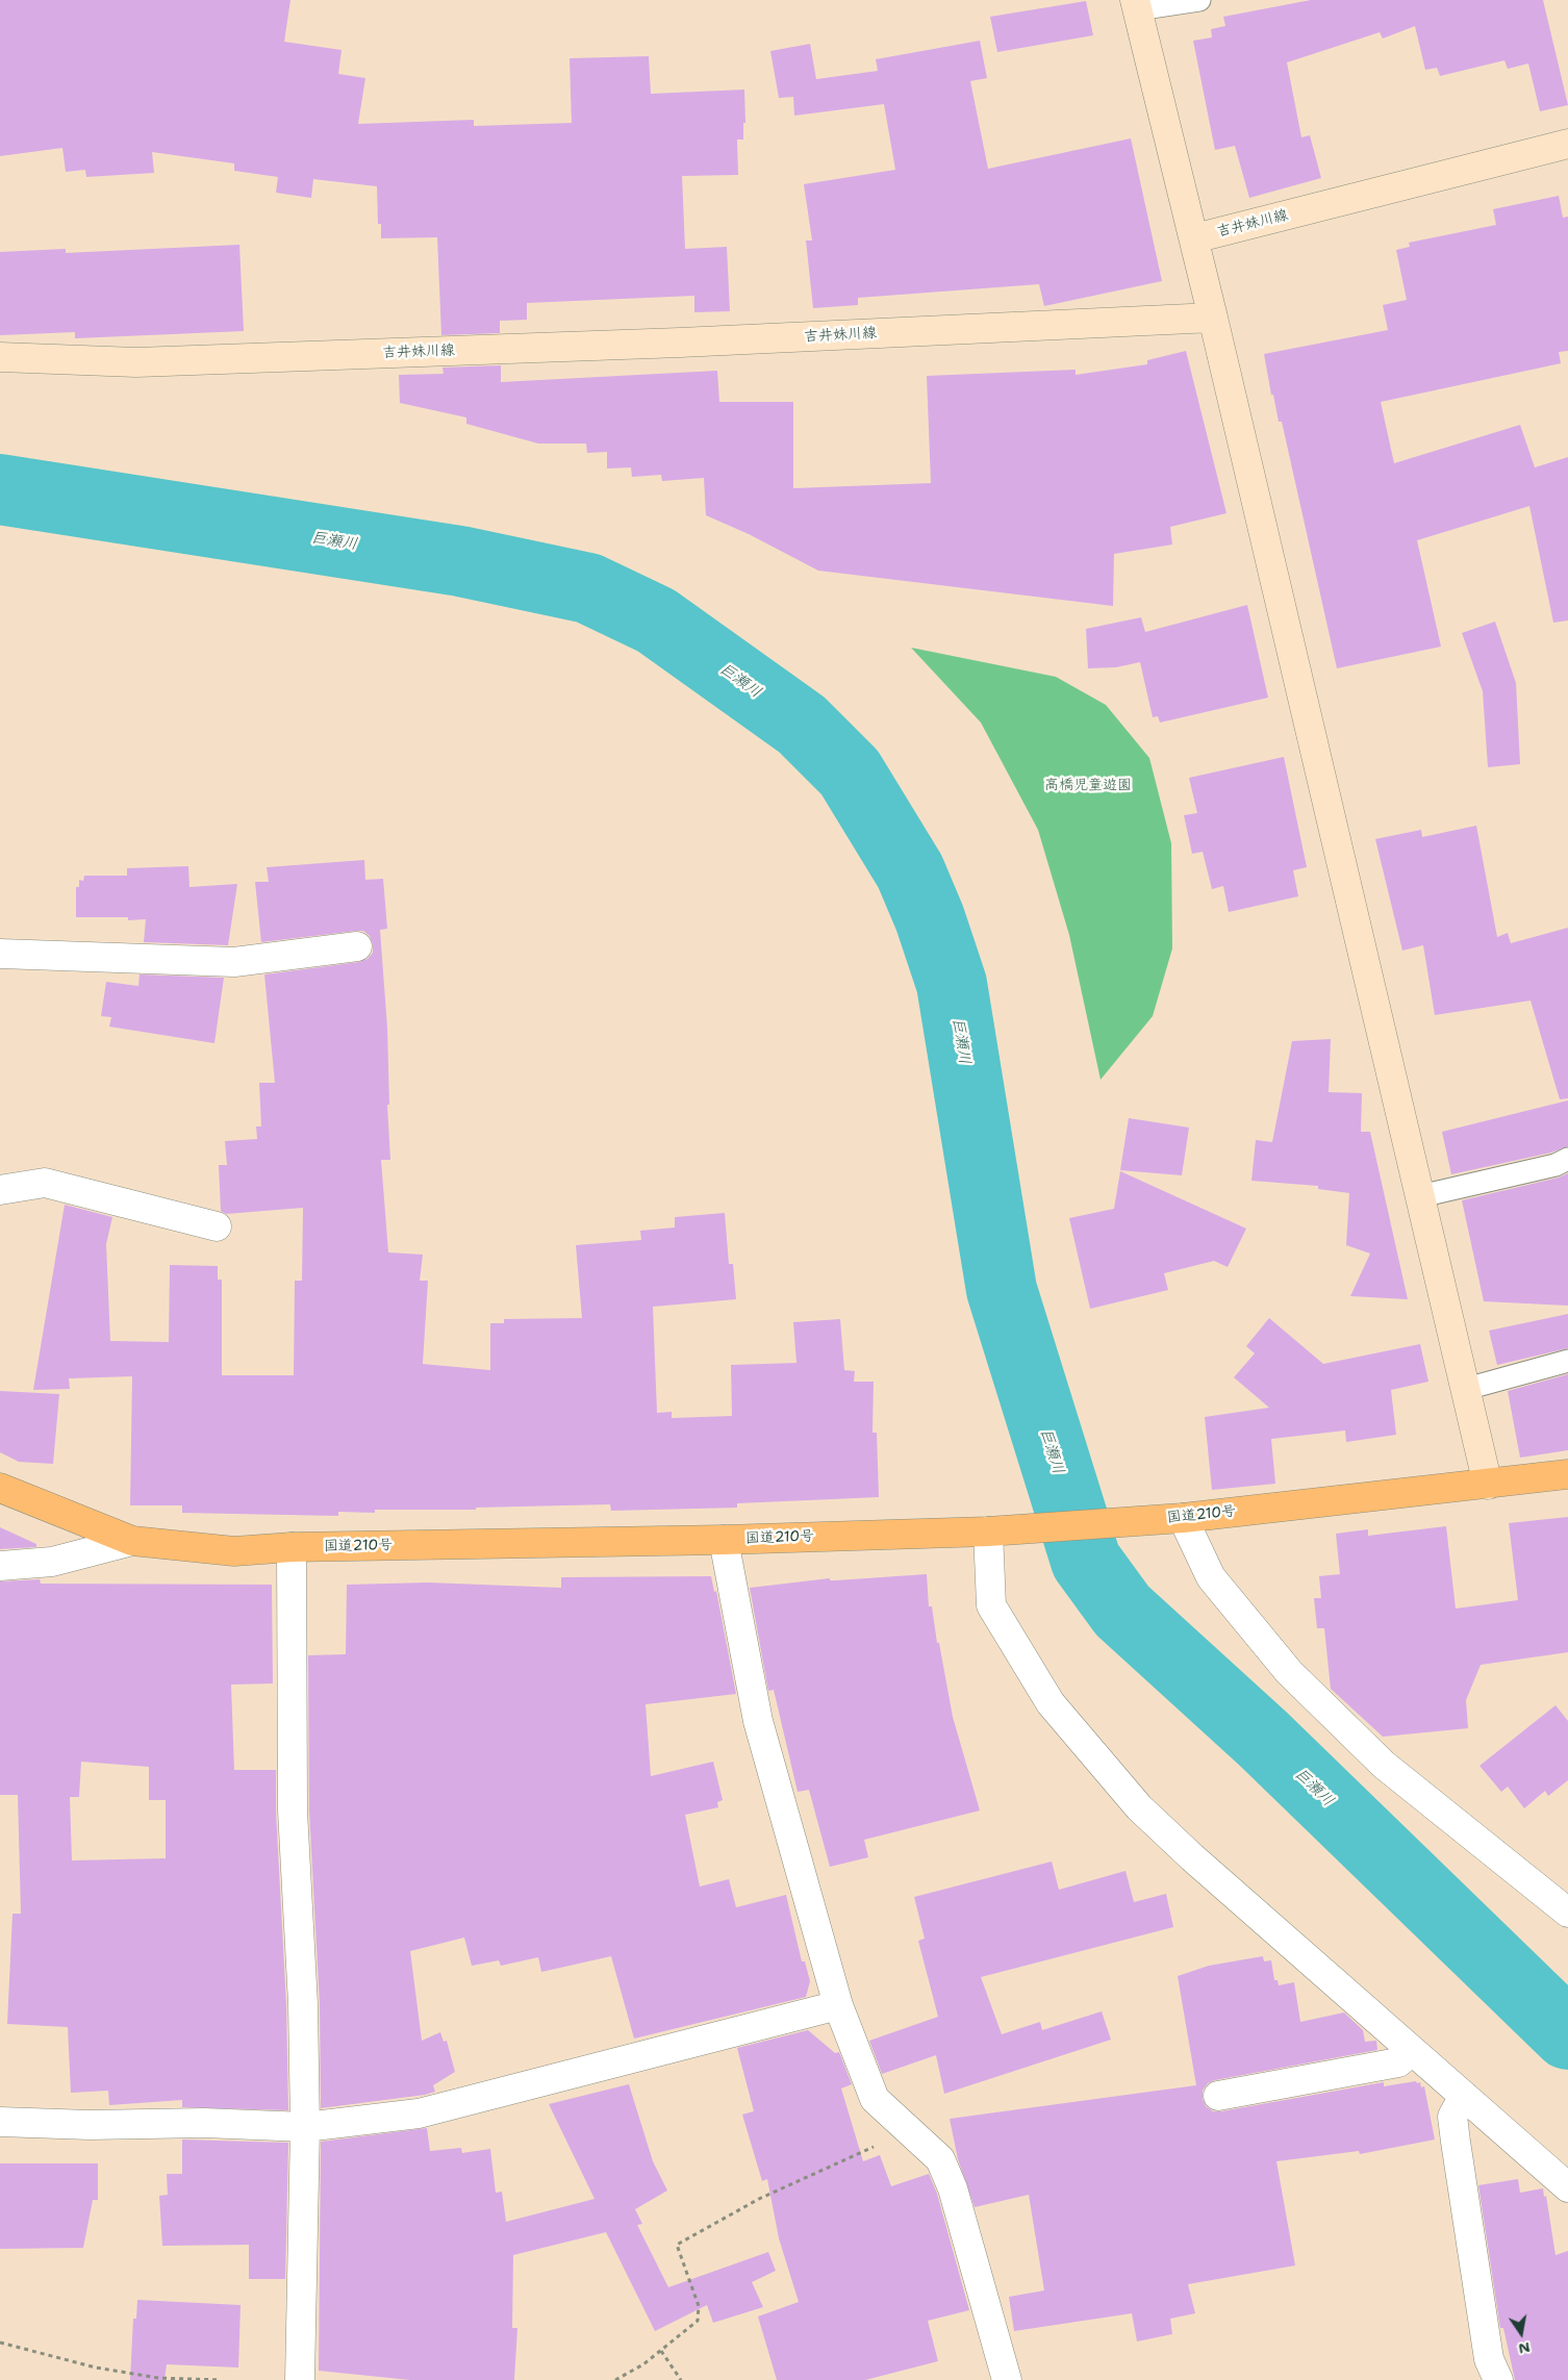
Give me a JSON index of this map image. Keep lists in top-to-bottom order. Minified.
{"streets":{"highway":["国道210号"],"main road":["吉井妹川線"]},"water":["巨瀬川"],"parks":["高橋児童遊園"],"north":"bottom"}
